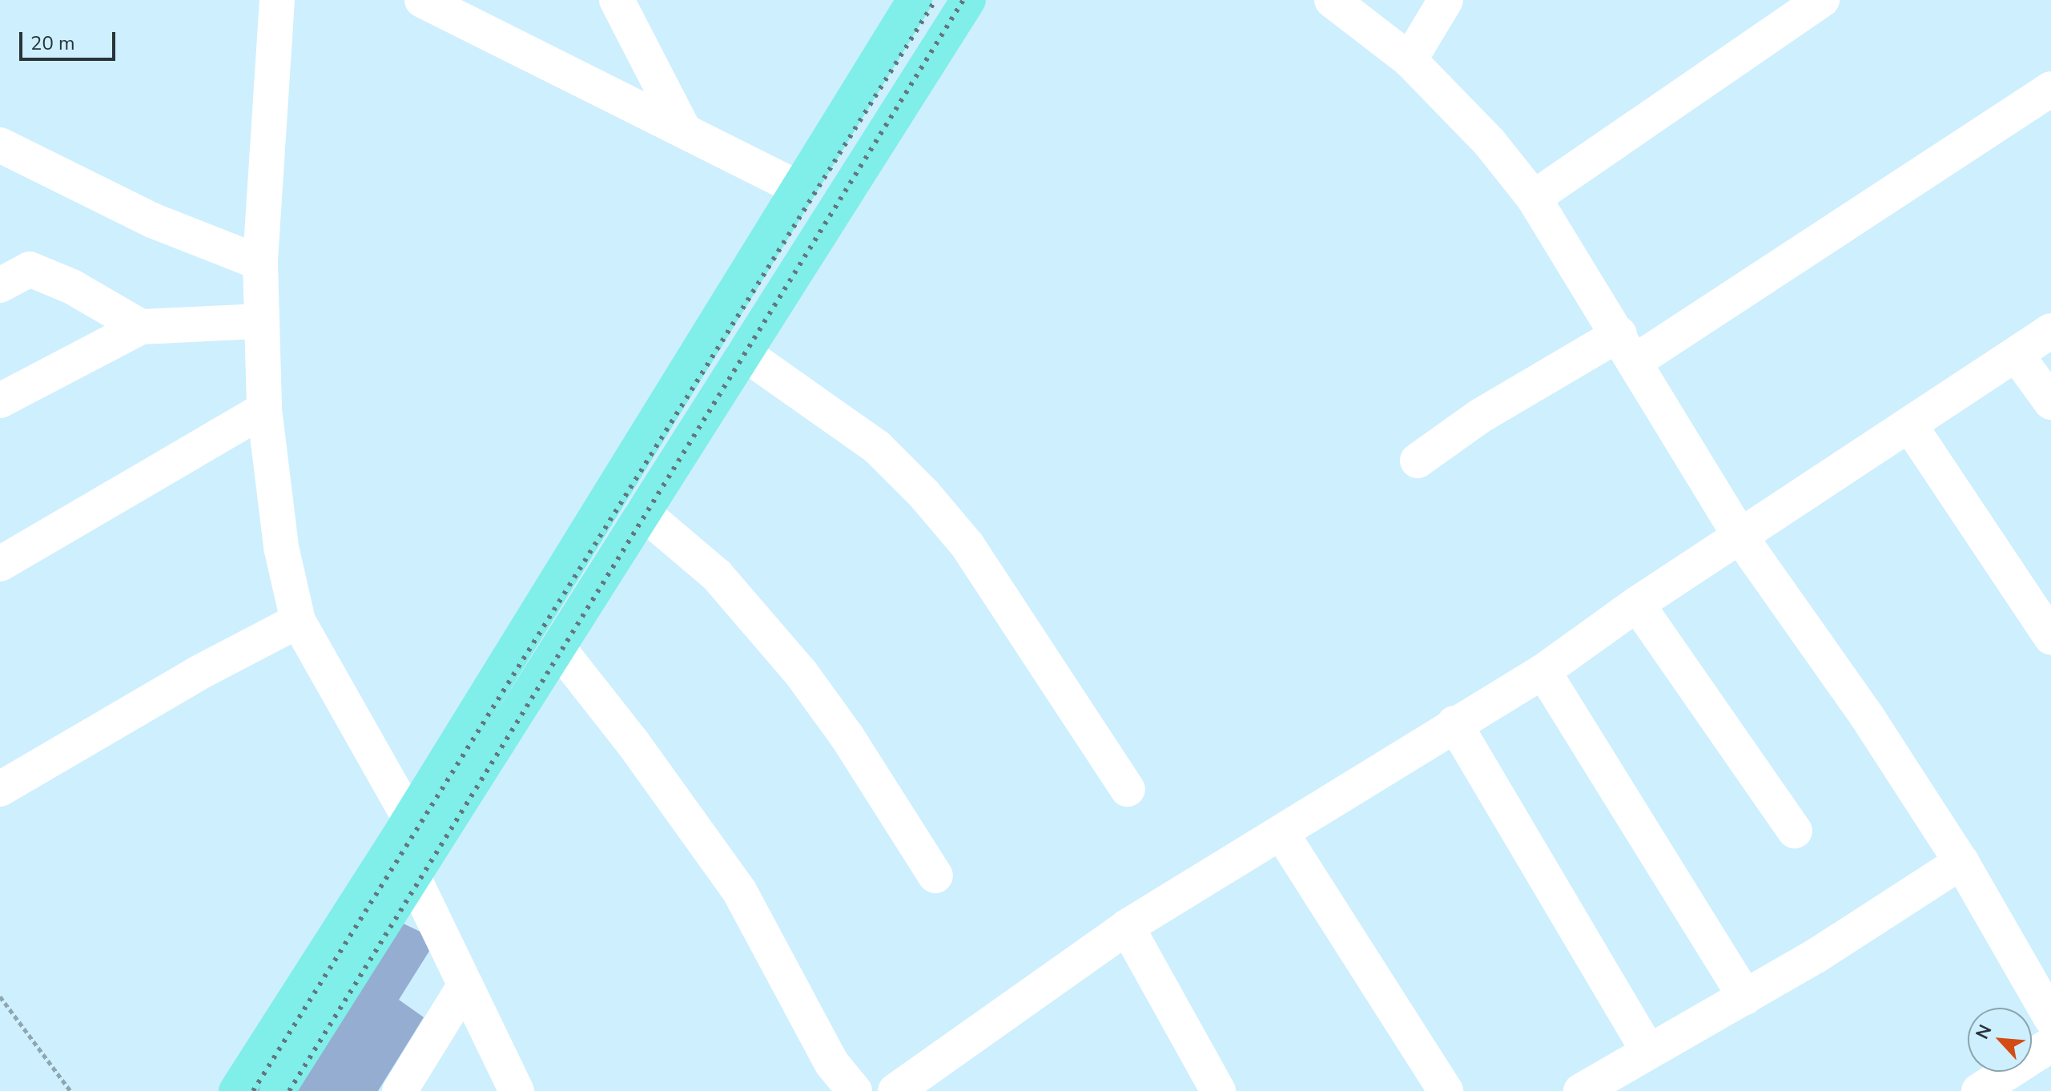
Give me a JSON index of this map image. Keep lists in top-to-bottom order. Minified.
{"scale_bar":"20 m","north":"top left"}
